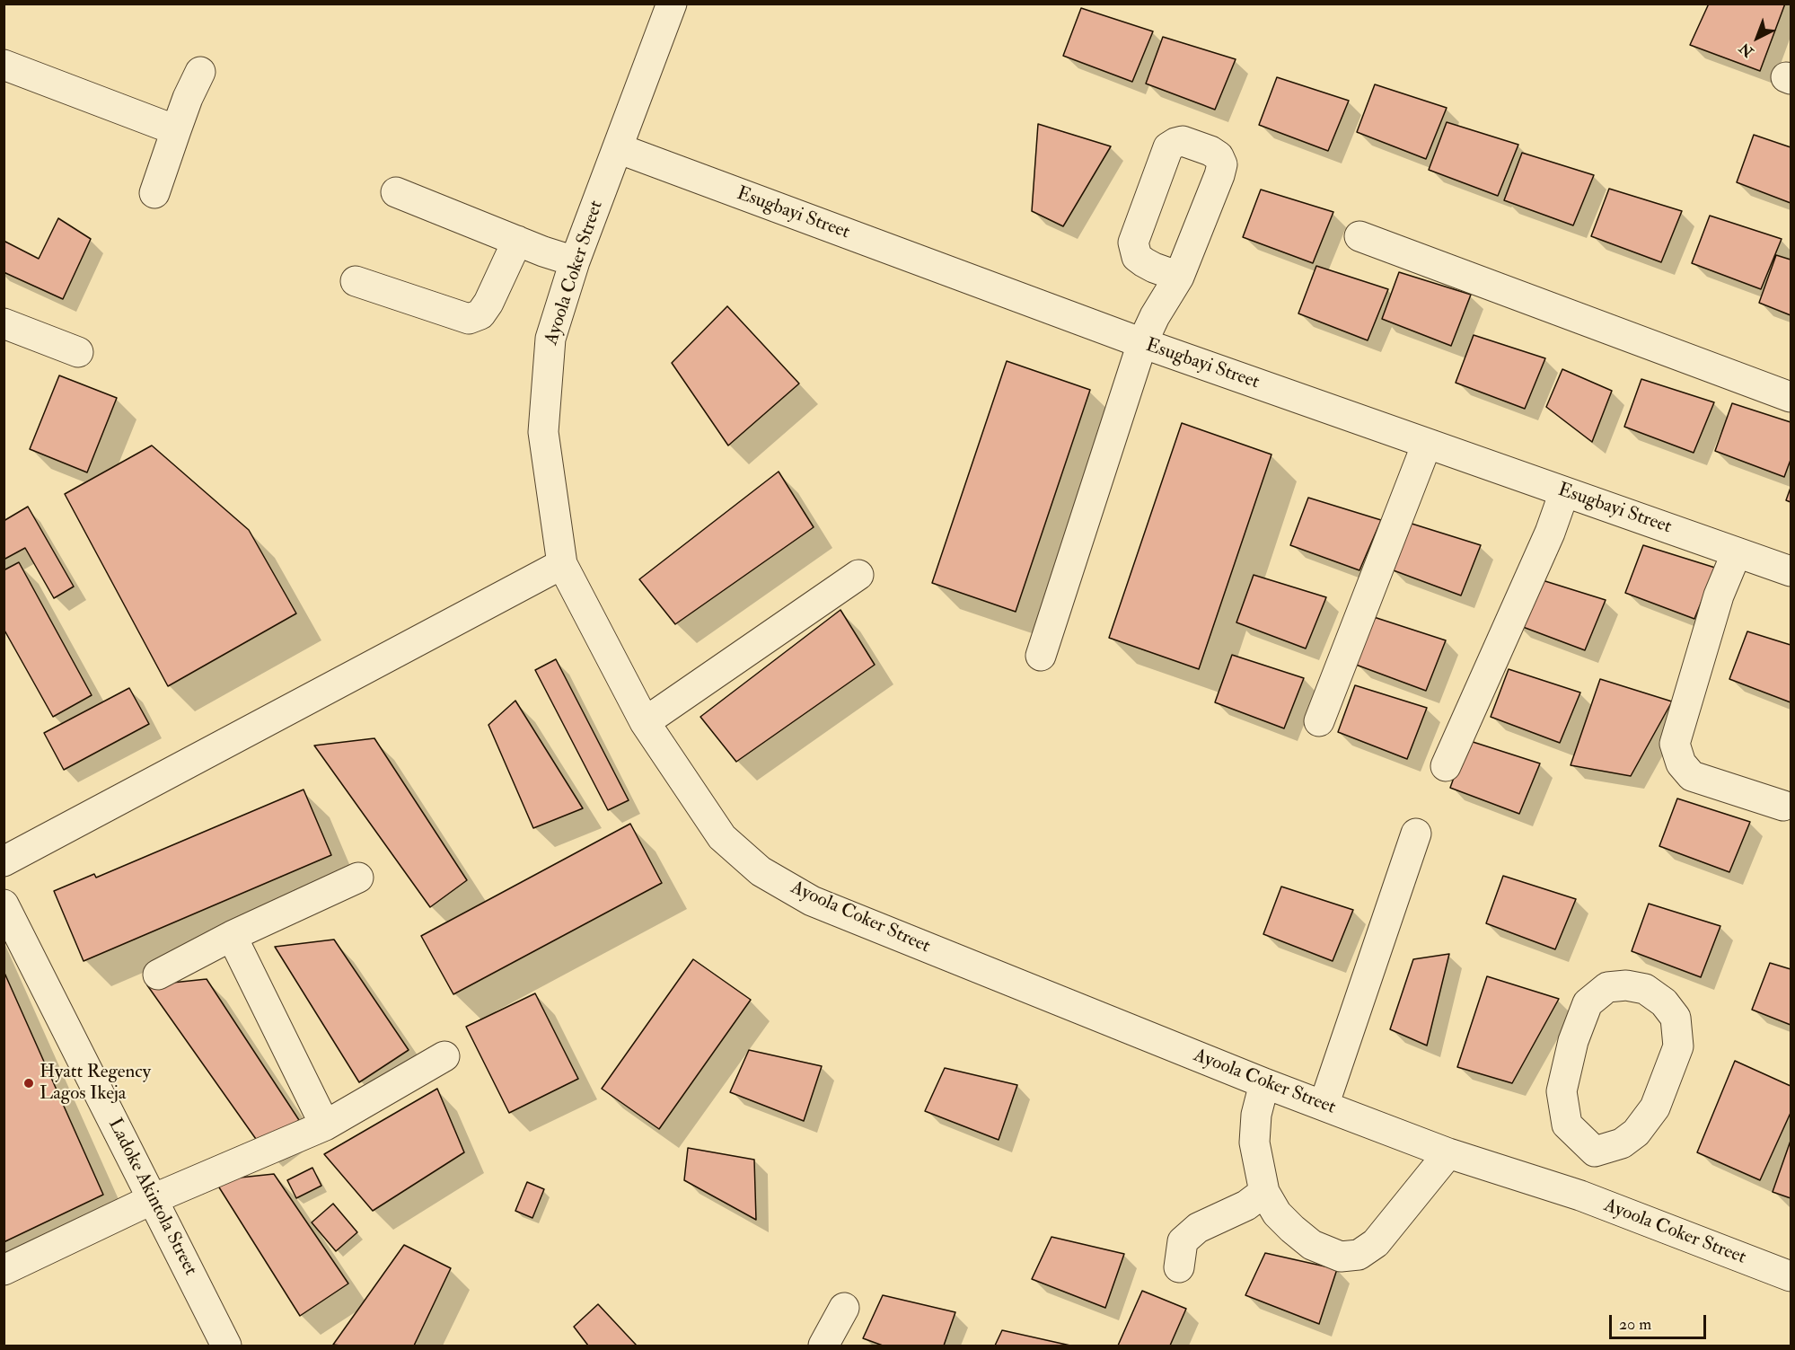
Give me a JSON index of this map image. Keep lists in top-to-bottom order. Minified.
{"streets":{"street":["Esugbayi Street","Ayoola Coker Street","Ladoke Akintola Street"]},"crossings":[["Esugbayi Street","Ayoola Coker Street"]],"places":["Hyatt Regency Lagos Ikeja"],"scale_bar":"20 m","north":"bottom left"}
